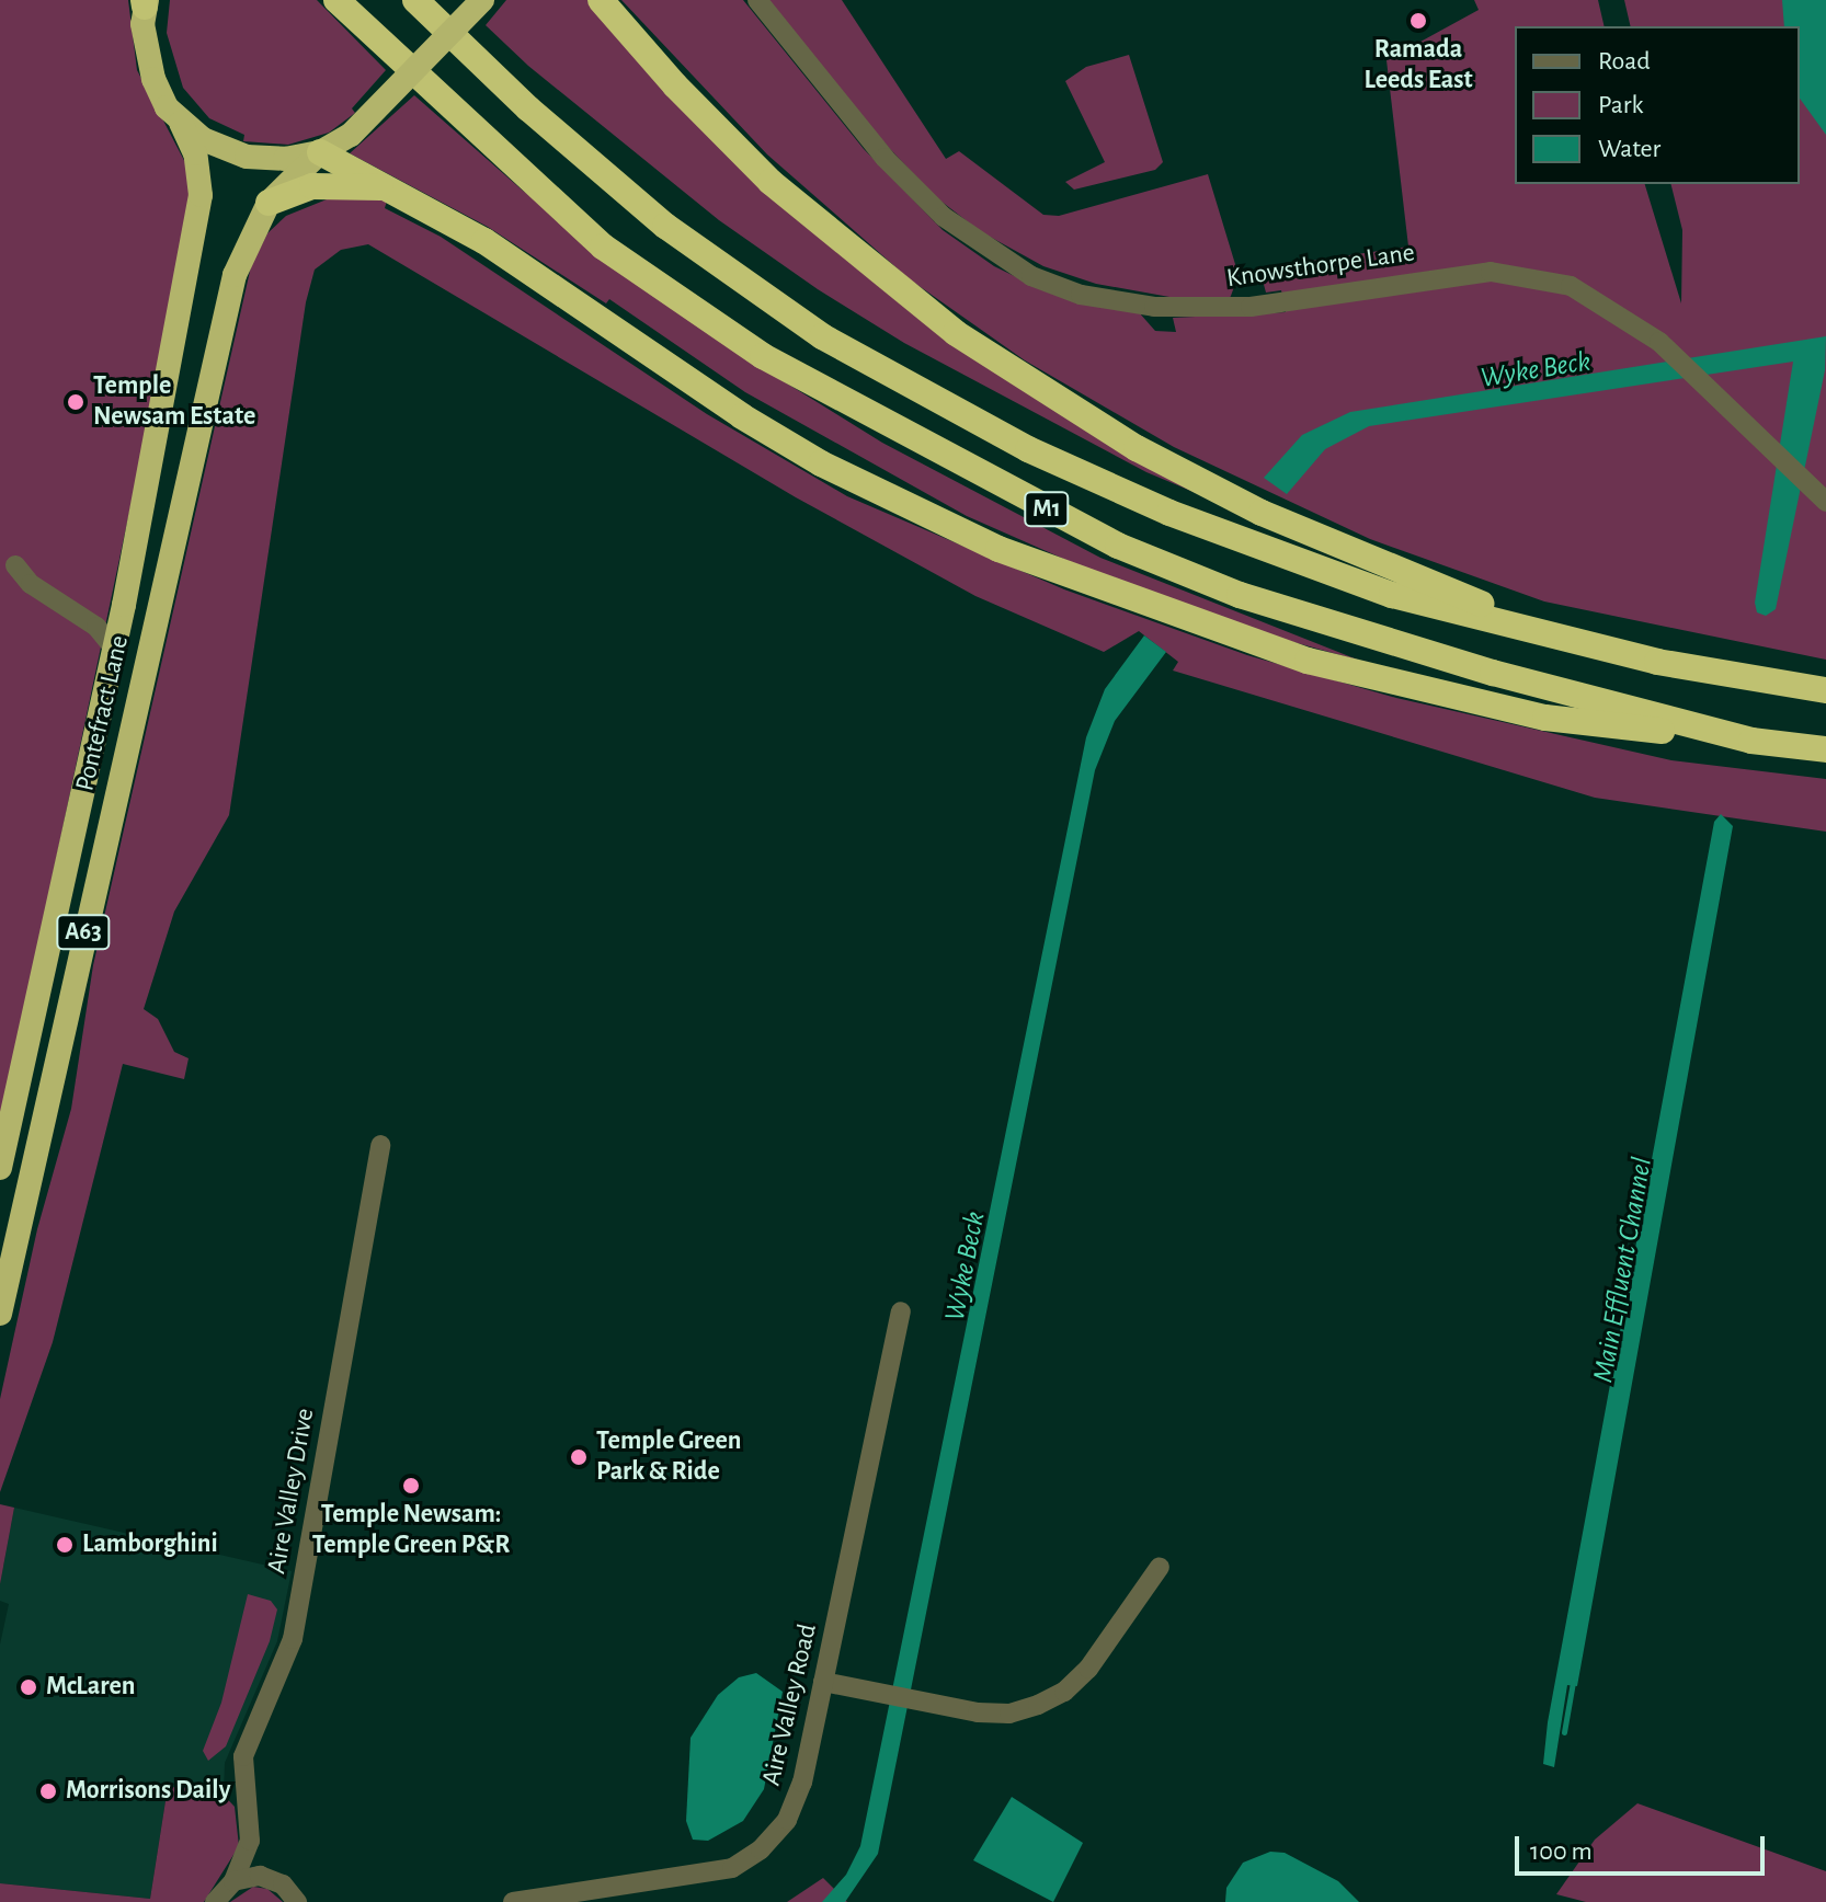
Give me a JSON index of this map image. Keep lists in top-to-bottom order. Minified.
{"streets":{"highway":["M1","Pontefract Lane","A63"],"street":["Knowsthorpe Lane","Aire Valley Drive","Aire Valley Road"]},"water":["Wyke Beck","Main Effluent Channel"],"places":["Ramada Leeds East","Temple Newsam Estate","Temple Green Park & Ride","Temple Newsam: Temple Green P&R","Lamborghini","McLaren","Morrisons Daily"],"legend":["Road","Park","Water"],"scale_bar":"100 m"}
